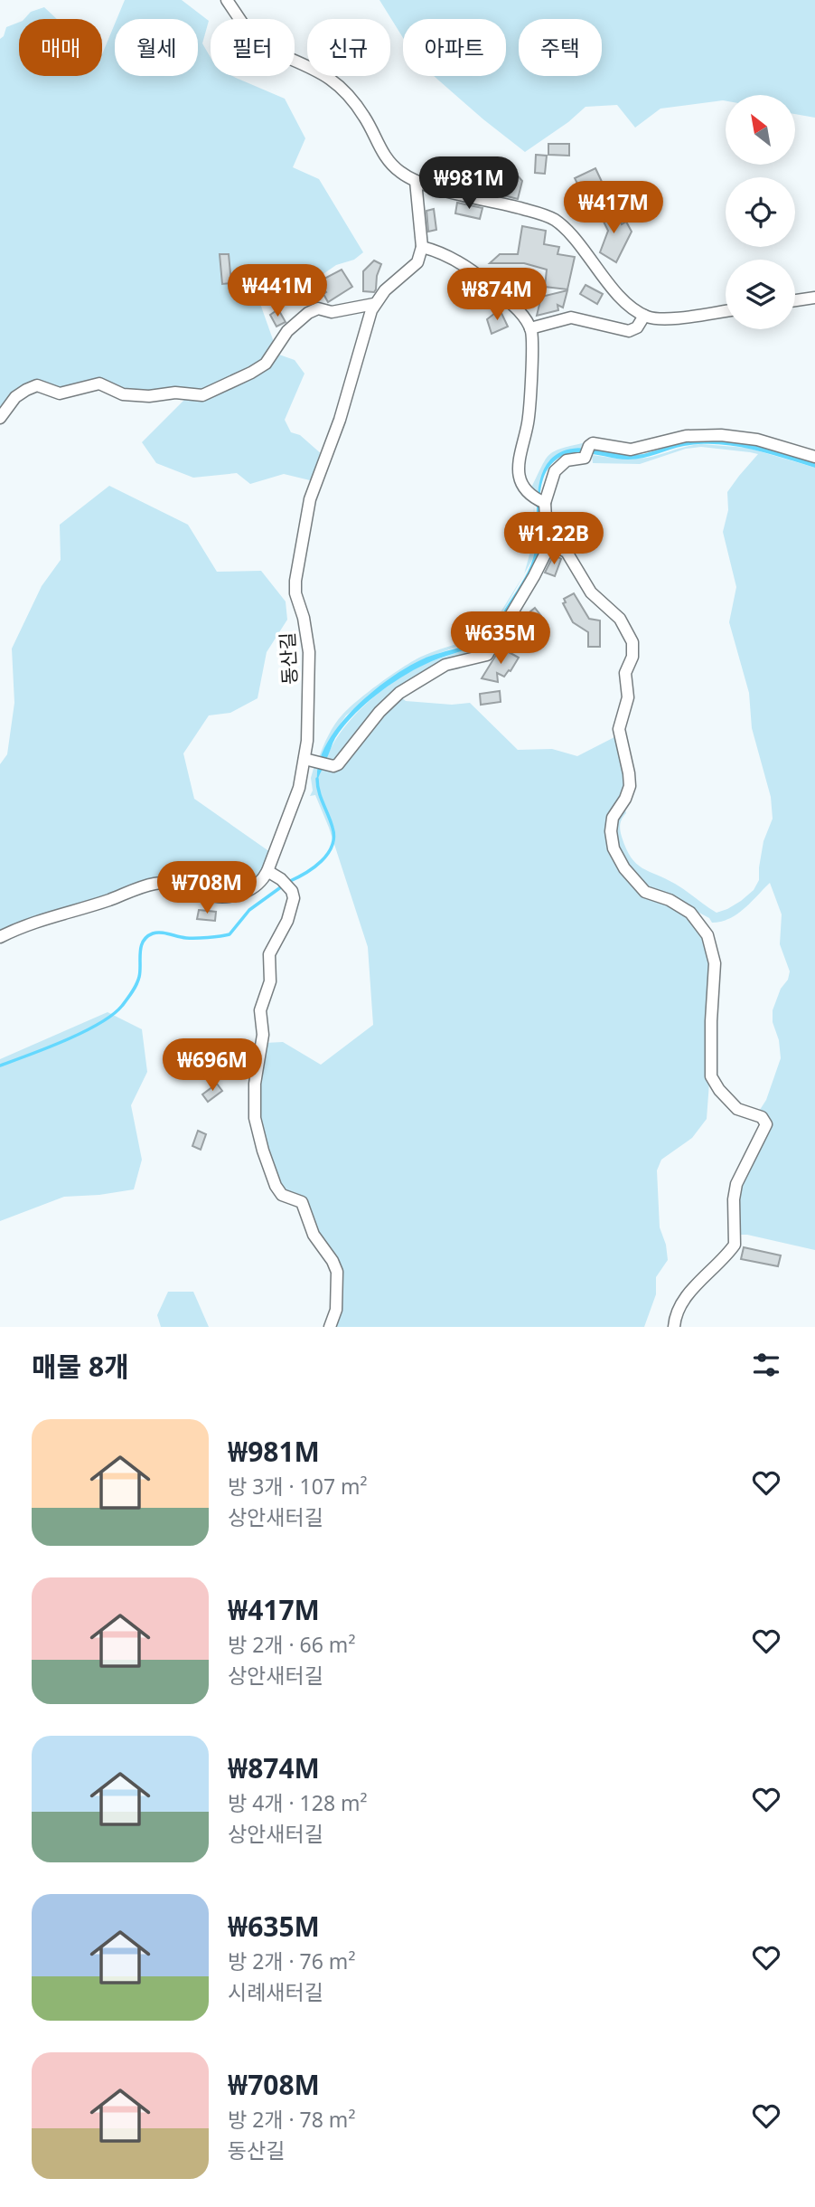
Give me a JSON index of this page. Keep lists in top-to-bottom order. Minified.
{"streets":{"street":["동산길"]},"north":"top left","page":{"chip":["매매","월세","필터","신규","아파트","주택"],"price":["₩981M","₩417M","₩441M","₩874M","₩1.22B","₩635M","₩708M","₩696M"],"heading":"매물 8개","list":[{"name":"₩981M","note":"방 3개 · 107 m² · 상안새터길"},{"name":"₩417M","note":"방 2개 · 66 m² · 상안새터길"},{"name":"₩874M","note":"방 4개 · 128 m² · 상안새터길"},{"name":"₩635M","note":"방 2개 · 76 m² · 시례새터길"},{"name":"₩708M","note":"방 2개 · 78 m² · 동산길"}]}}
